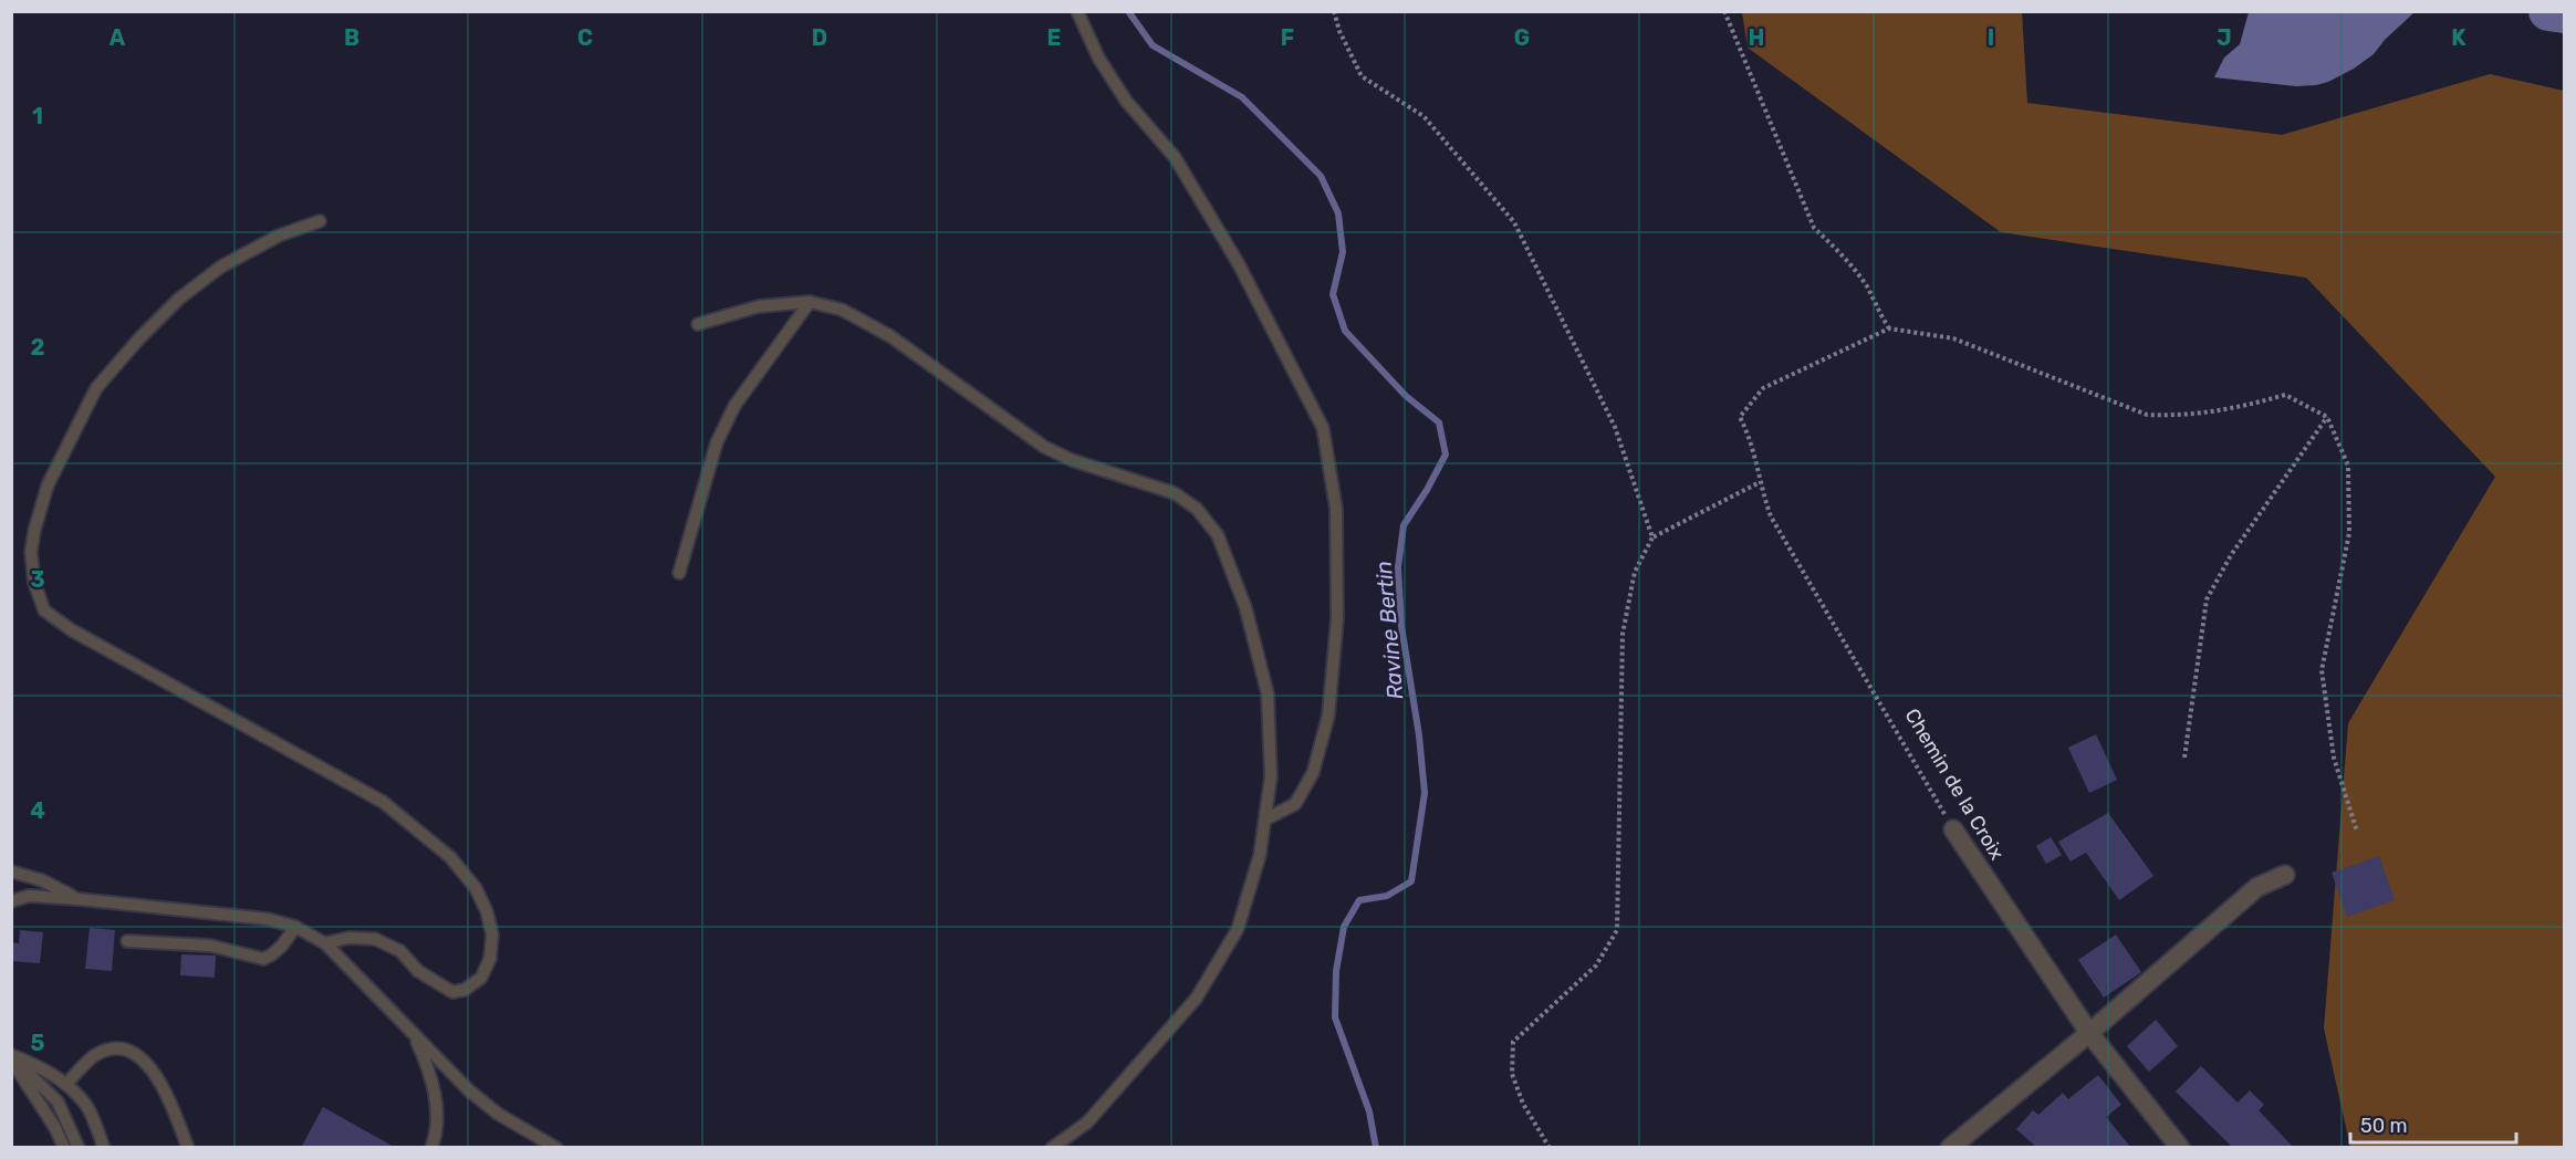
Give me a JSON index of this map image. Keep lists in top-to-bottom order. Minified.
{"streets":{"street":["Chemin de la Croix"]},"water":["Ravine Bertin"],"scale_bar":"50 m","grid":{"columns":["A","B","C","D","E","F","G","H","I","J","K"],"rows":["1","2","3","4","5"]}}
